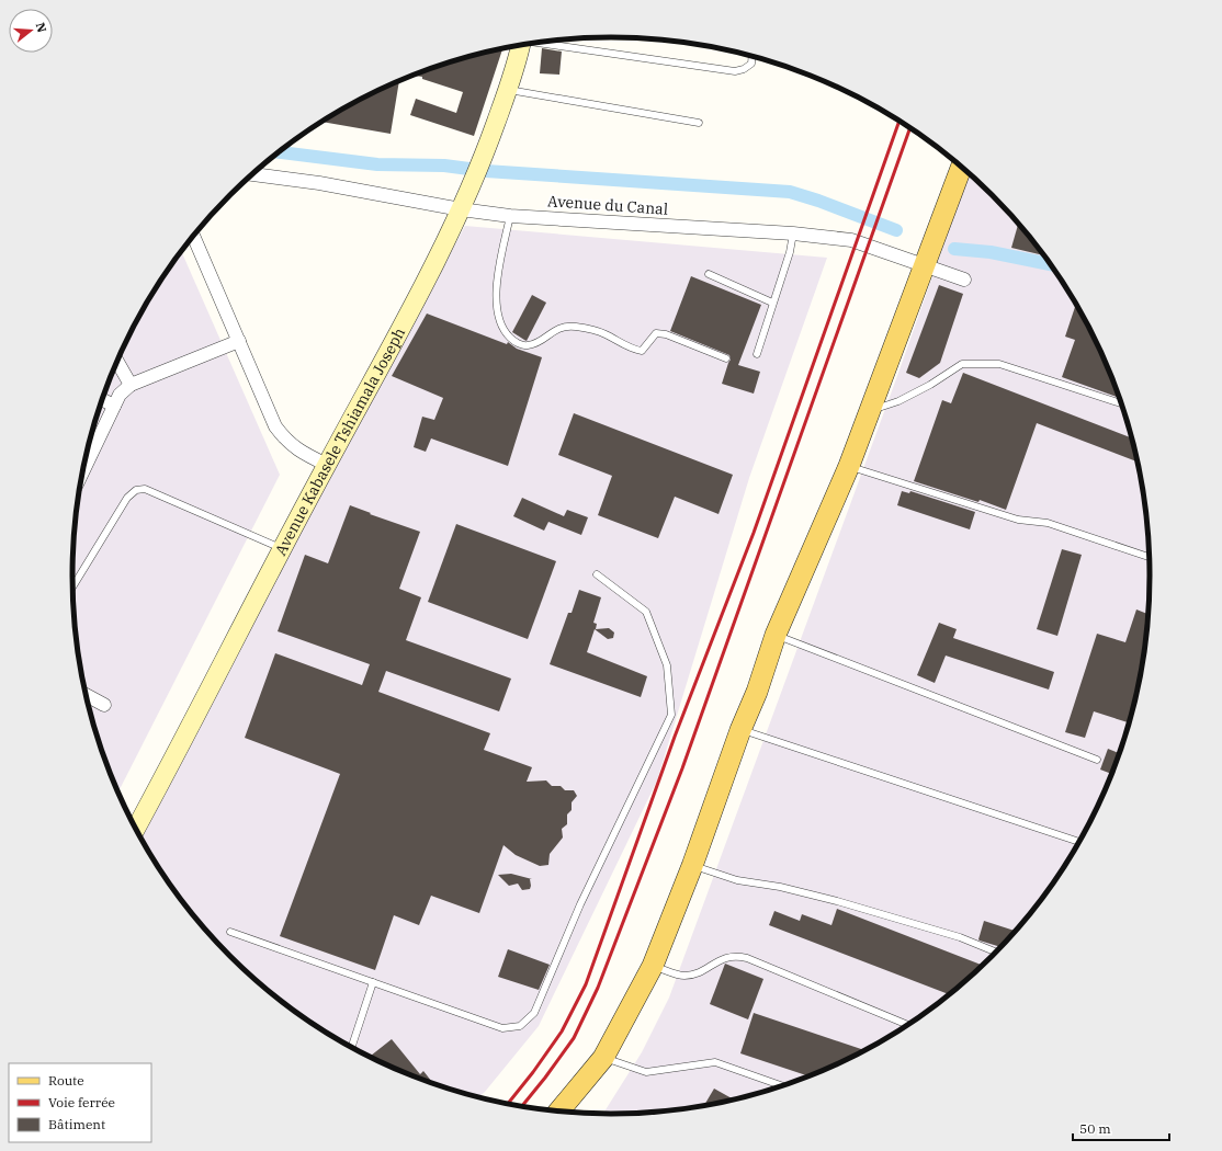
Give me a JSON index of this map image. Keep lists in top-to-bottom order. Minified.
{"streets":{"main road":["Avenue Kabasele Tshiamala Joseph"],"street":["Avenue du Canal"]},"crossings":[["Avenue du Canal","Avenue Kabasele Tshiamala Joseph"]],"legend":["Route","Voie ferrée","Bâtiment"],"scale_bar":"50 m","north":"right"}
